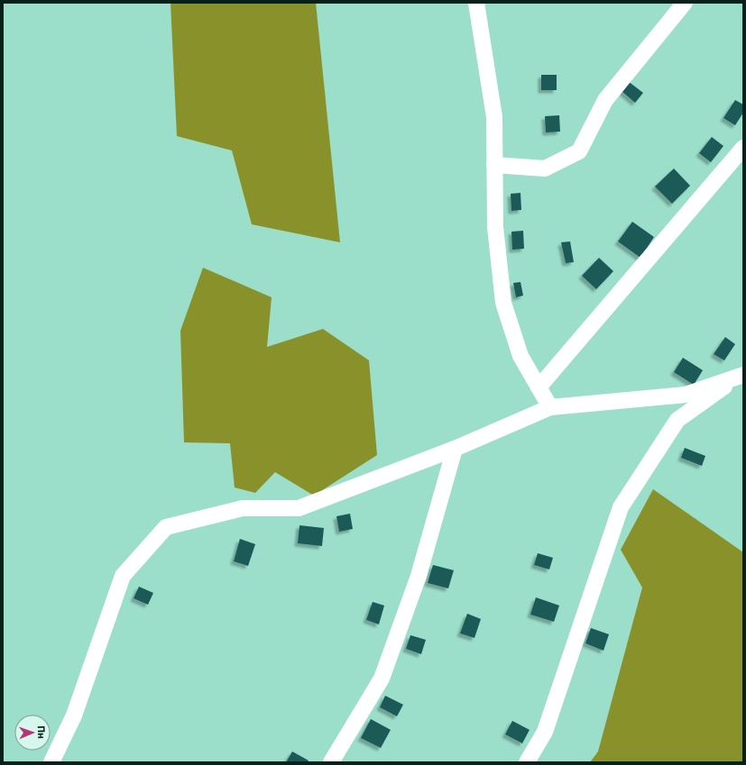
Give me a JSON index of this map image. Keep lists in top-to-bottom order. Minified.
{"north":"right"}
